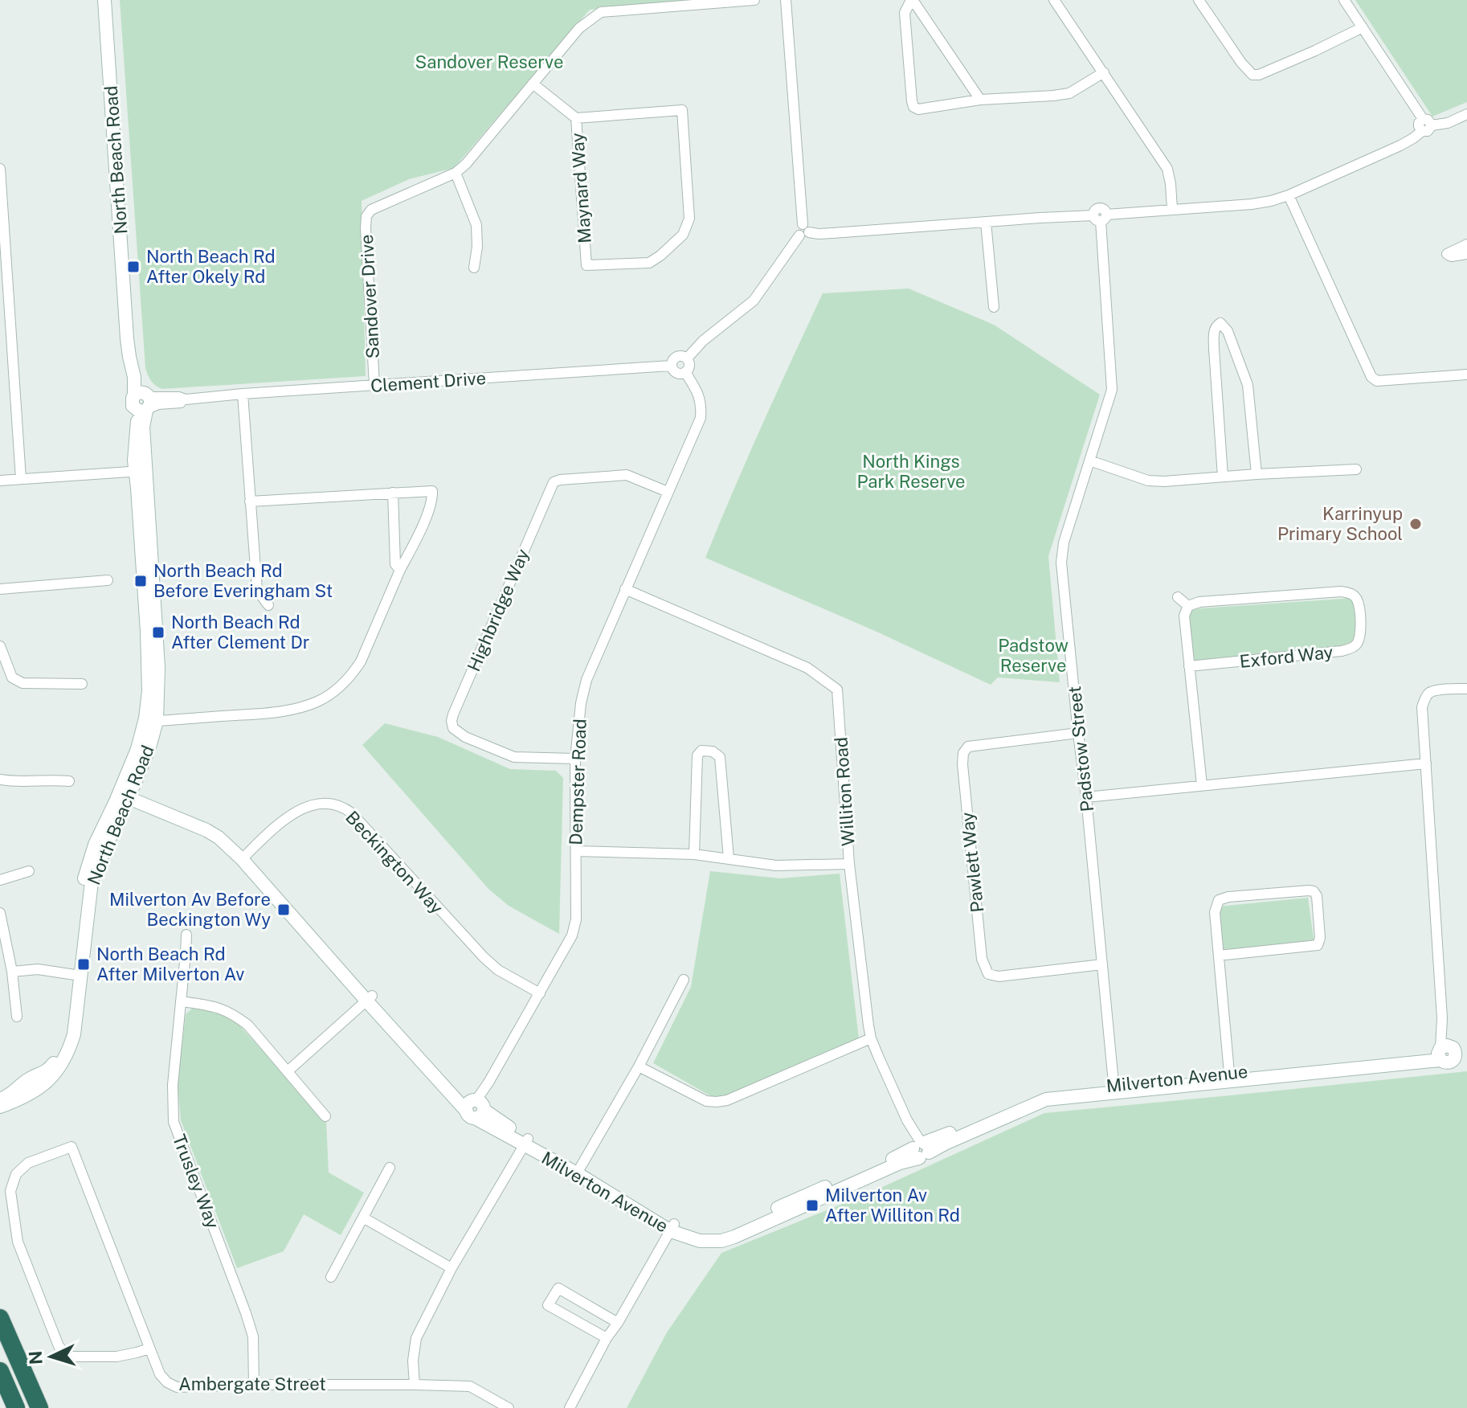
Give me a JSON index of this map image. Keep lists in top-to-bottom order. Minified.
{"streets":{"main road":["North Beach Road","Milverton Avenue"],"street":["Maynard Way","Sandover Drive","Clement Drive","Highbridge Way","Exford Way","Padstow Street","Dempster Road","Williton Road","Beckington Way","Pawlett Way","Trusley Way","Ambergate Street"]},"crossings":[["North Beach Road","Clement Drive"],["North Beach Road","Milverton Avenue"],["Maynard Way","Sandover Drive"],["Sandover Drive","Clement Drive"],["Clement Drive","Dempster Road"],["Highbridge Way","Dempster Road"],["Padstow Street","Pawlett Way"],["Padstow Street","Milverton Avenue"],["Dempster Road","Williton Road"],["Dempster Road","Beckington Way"],["Dempster Road","Milverton Avenue"],["Williton Road","Milverton Avenue"],["Beckington Way","Milverton Avenue"],["Trusley Way","Ambergate Street"]],"parks":["Sandover Reserve","North Kings Park Reserve","Padstow Reserve"],"places":{"transit":["North Beach Rd After Okely Rd","North Beach Rd Before Everingham St","North Beach Rd After Clement Dr","Milverton Av Before Beckington Wy","North Beach Rd After Milverton Av","Milverton Av After Williton Rd"],"other":["Karrinyup Primary School"]},"north":"left"}
